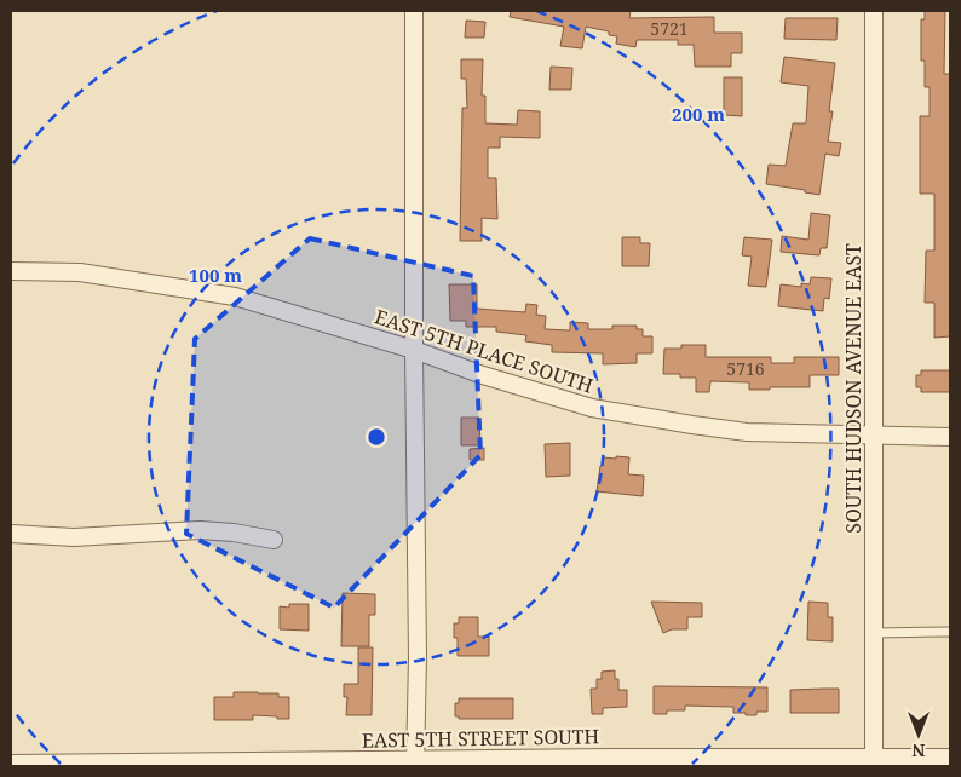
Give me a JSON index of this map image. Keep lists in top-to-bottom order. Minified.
{"streets":{"street":["EAST 5TH PLACE SOUTH","SOUTH HUDSON AVENUE EAST","EAST 5TH STREET SOUTH"]},"crossings":[["EAST 5TH PLACE SOUTH","SOUTH HUDSON AVENUE EAST"],["SOUTH HUDSON AVENUE EAST","EAST 5TH STREET SOUTH"]],"house_numbers":["5721","5716"],"north":"bottom","rings":["200 m","100 m"]}
